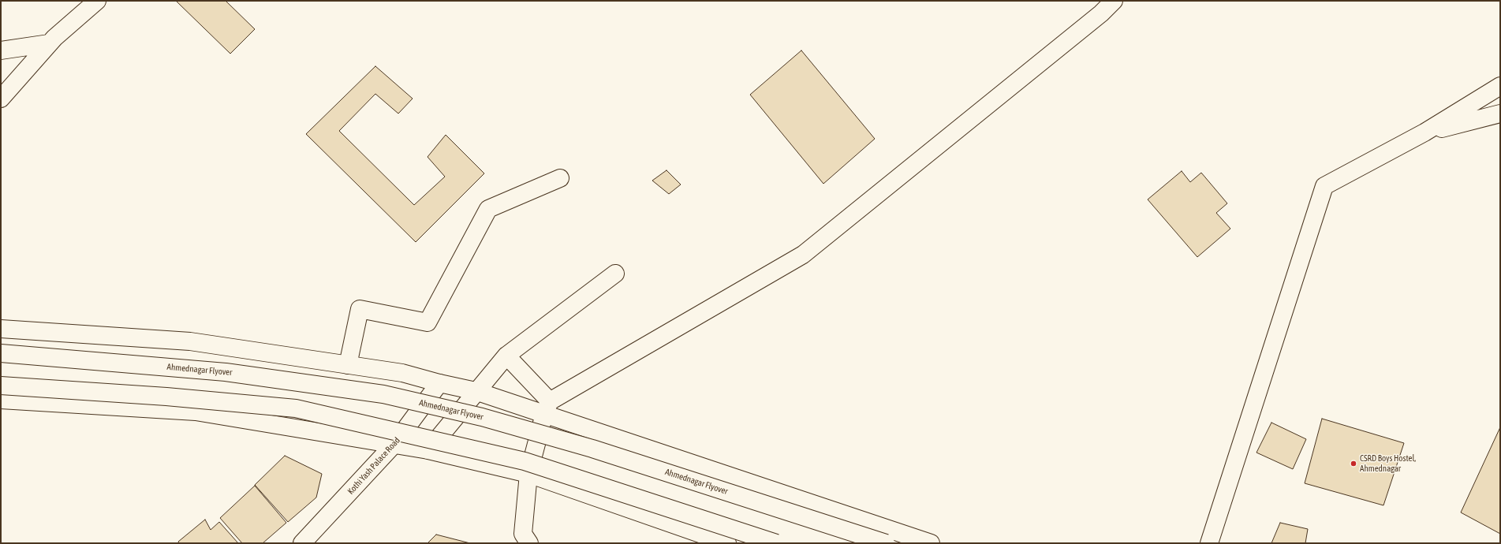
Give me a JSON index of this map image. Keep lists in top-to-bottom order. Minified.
{"streets":{"main road":["Ahmednagar Flyover","Kothi Yash Palace Road"]},"places":["CSRD Boys Hostel, Ahmednagar"]}
